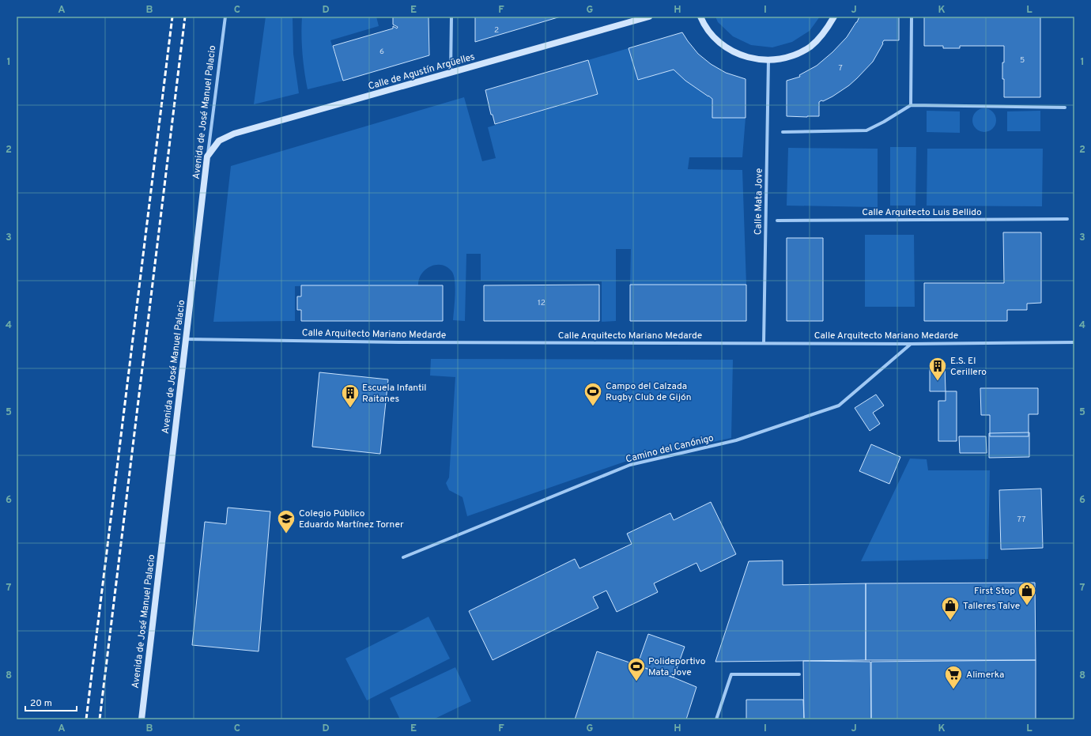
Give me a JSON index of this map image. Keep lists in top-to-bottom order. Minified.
{"streets":{"street":["Calle de Agustín Argüelles","Avenida de José Manuel Palacio","Calle Mata Jove","Calle Arquitecto Luis Bellido","Calle Arquitecto Mariano Medarde","Camino del Canónigo"]},"crossings":[["Calle de Agustín Argüelles","Avenida de José Manuel Palacio"],["Avenida de José Manuel Palacio","Calle Arquitecto Mariano Medarde"],["Calle Mata Jove","Calle Arquitecto Mariano Medarde"],["Calle Arquitecto Mariano Medarde","Camino del Canónigo"]],"places":{"building":["E.S. El Cerillero","Escuela Infantil Raitanes"],"sports":["Campo del Calzada Rugby Club de Gijón","Polideportivo Mata Jove"],"school or university":["Colegio Público Eduardo Martínez Torner"],"shop":["First Stop","Talleres Talve"],"supermarket":["Alimerka"]},"house_numbers":["2","6","5","7","12","77"],"scale_bar":"20 m","grid":{"columns":["A","B","C","D","E","F","G","H","I","J","K","L"],"rows":["1","2","3","4","5","6","7","8"]}}
